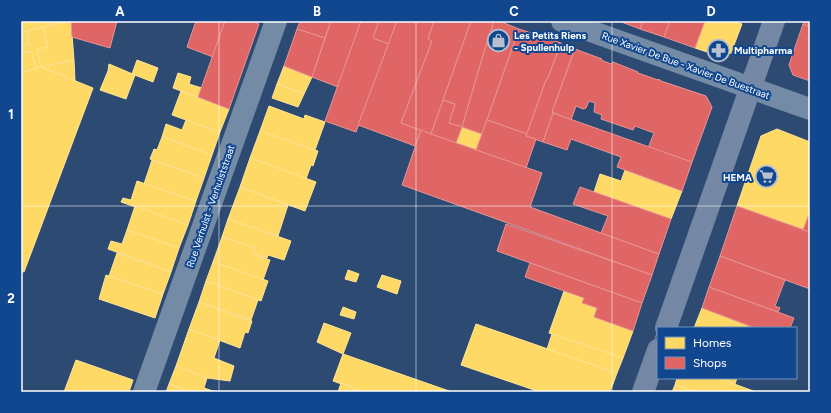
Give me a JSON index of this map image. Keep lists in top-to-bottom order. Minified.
{"streets":{"street":["Rue Xavier De Bue - Xavier De Buestraat","Rue Verhulst - Verhulststraat"]},"places":{"shop":["Les Petits Riens - Spullenhulp"],"pharmacy":["Multipharma"],"supermarket":["HEMA"]},"legend":["Homes","Shops"],"grid":{"columns":["A","B","C","D"],"rows":["1","2"]}}
